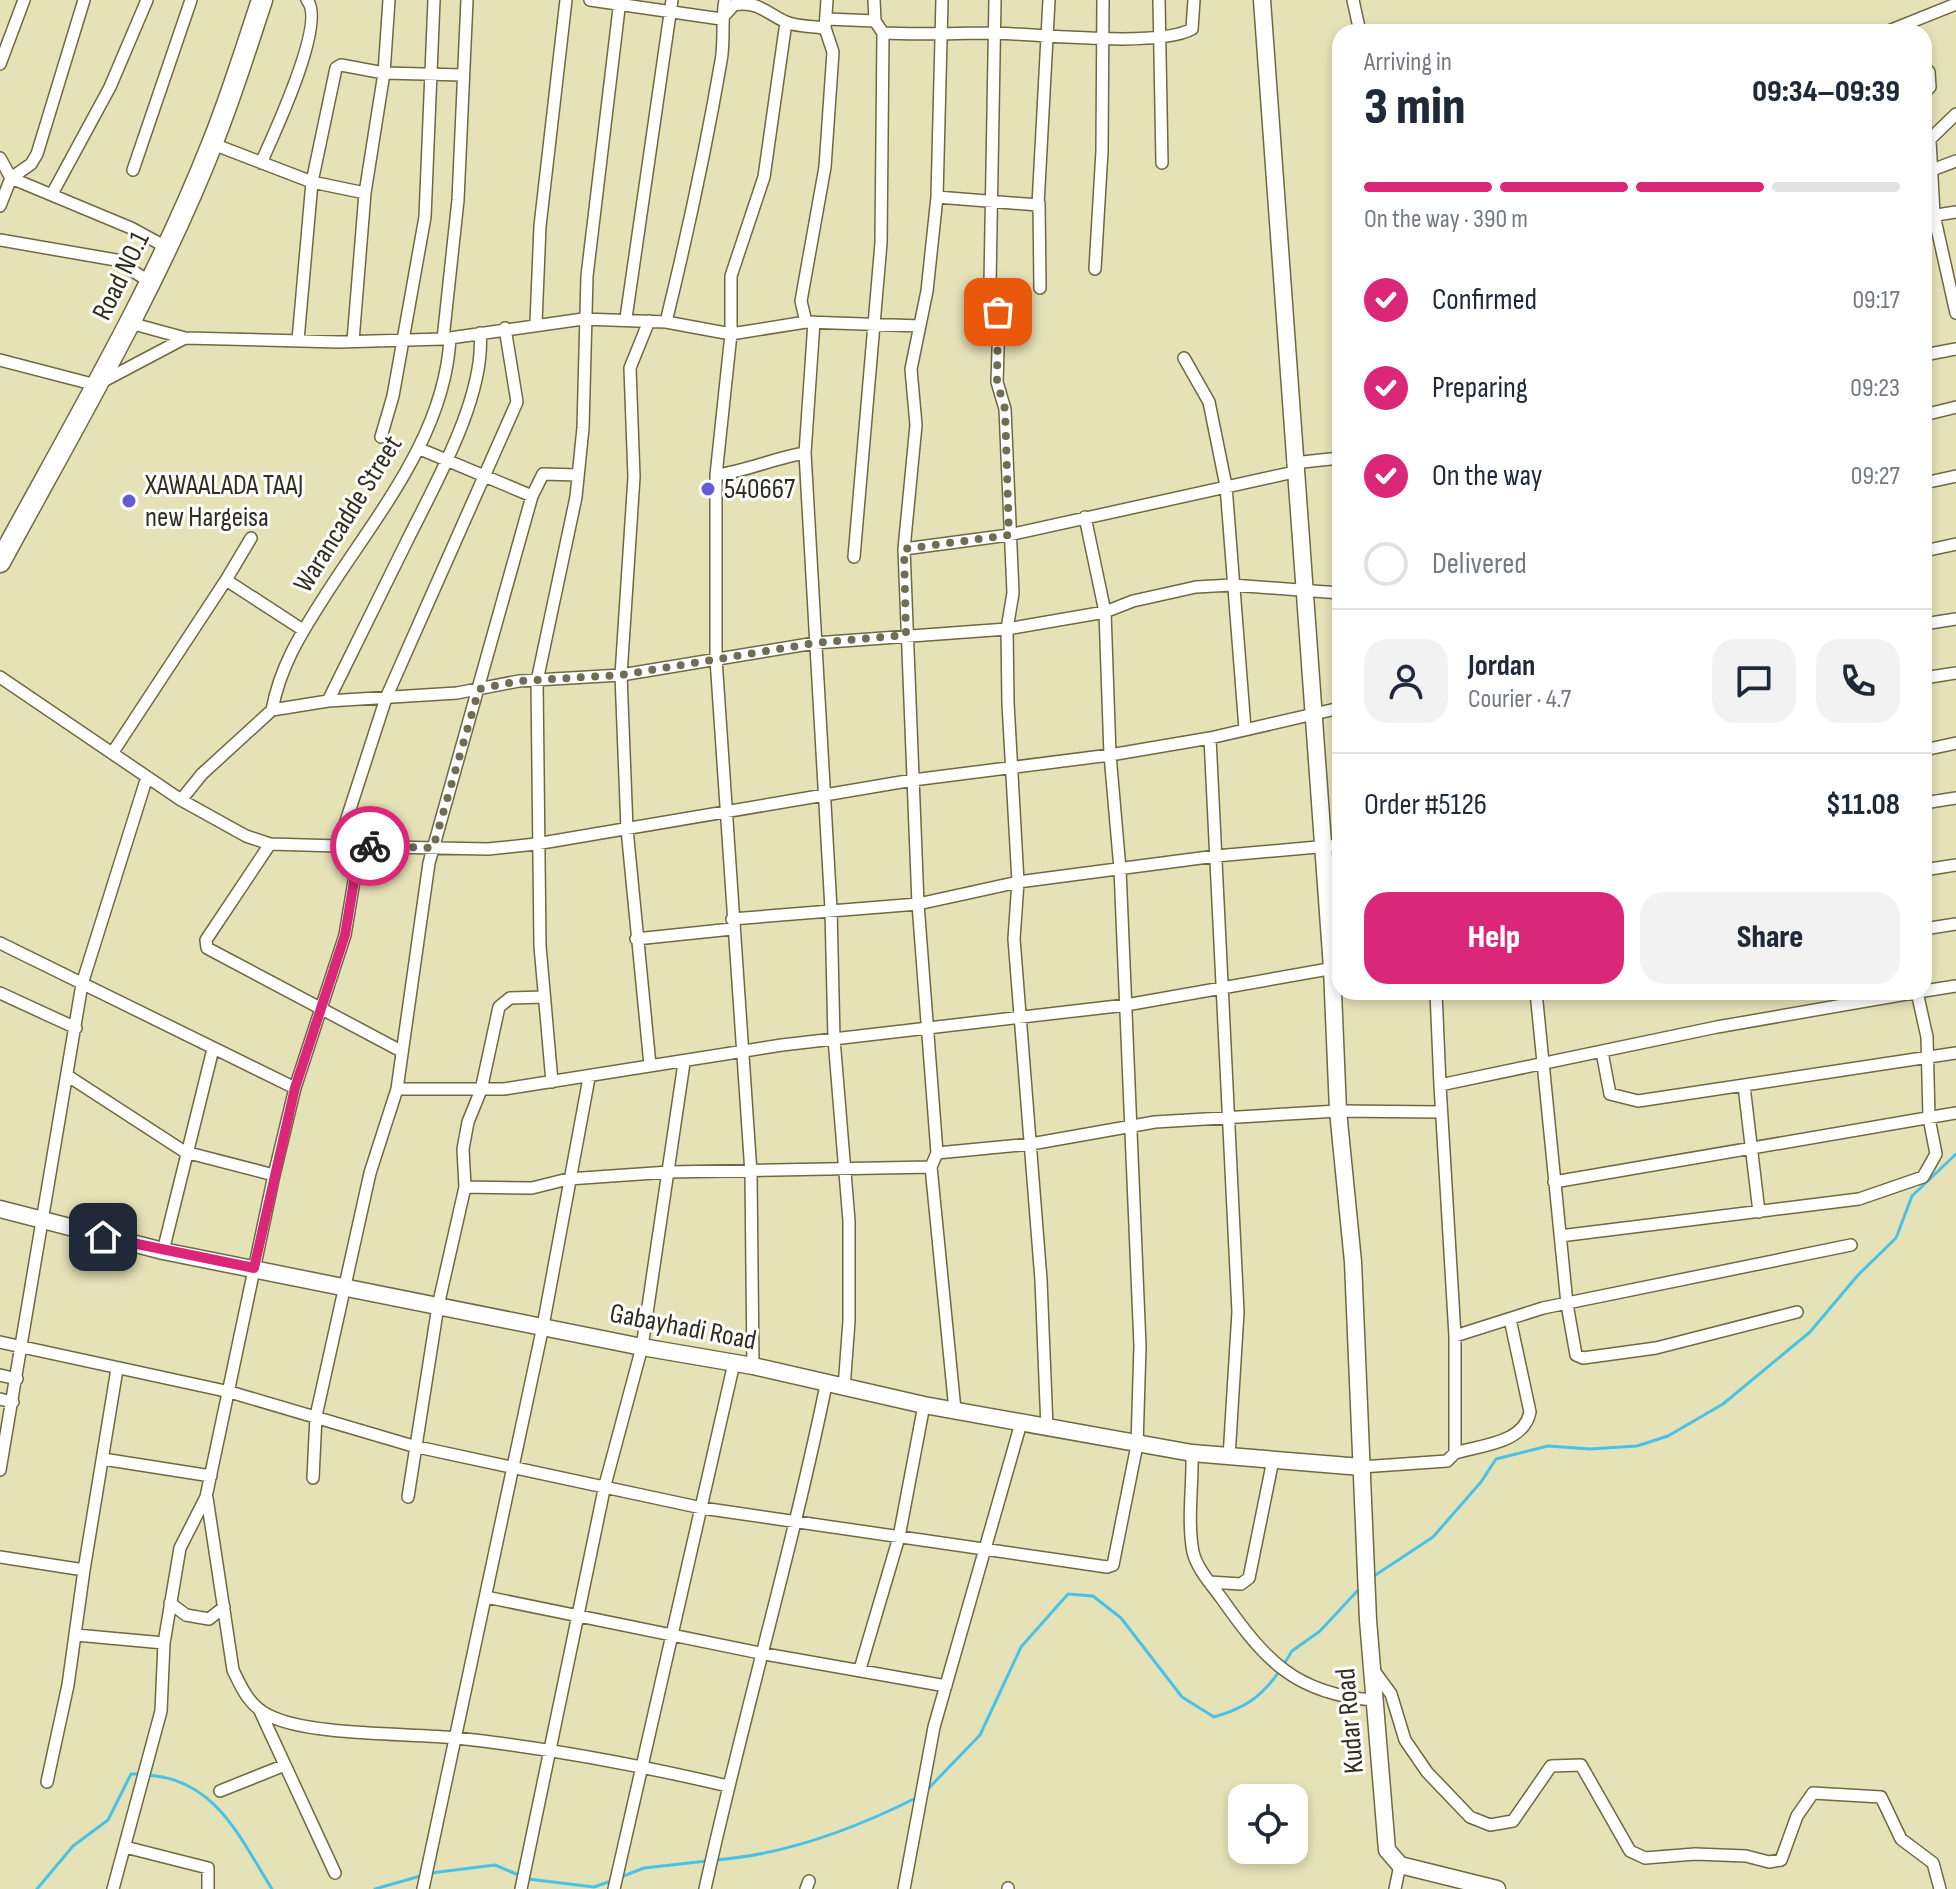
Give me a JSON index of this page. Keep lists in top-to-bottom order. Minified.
{"streets":{"highway":["Road NO.1"],"street":["Warancadde Street","Gabayhadi Road","Kudar Road"]},"crossings":[["Gabayhadi Road","Kudar Road"]],"places":["540667","XAWAALADA TAAJ new Hargeisa"],"page":{"heading":["3 min","Arriving in","09:34–09:39"],"panel":["Jordan","Courier · 4.7","Order #5126","$11.08"],"bar":"On the way · 390 m","list":[["Confirmed","09:17"],["Preparing","09:23"],["On the way","09:27"],"Delivered"],"buttons":["Help","Share"]}}
